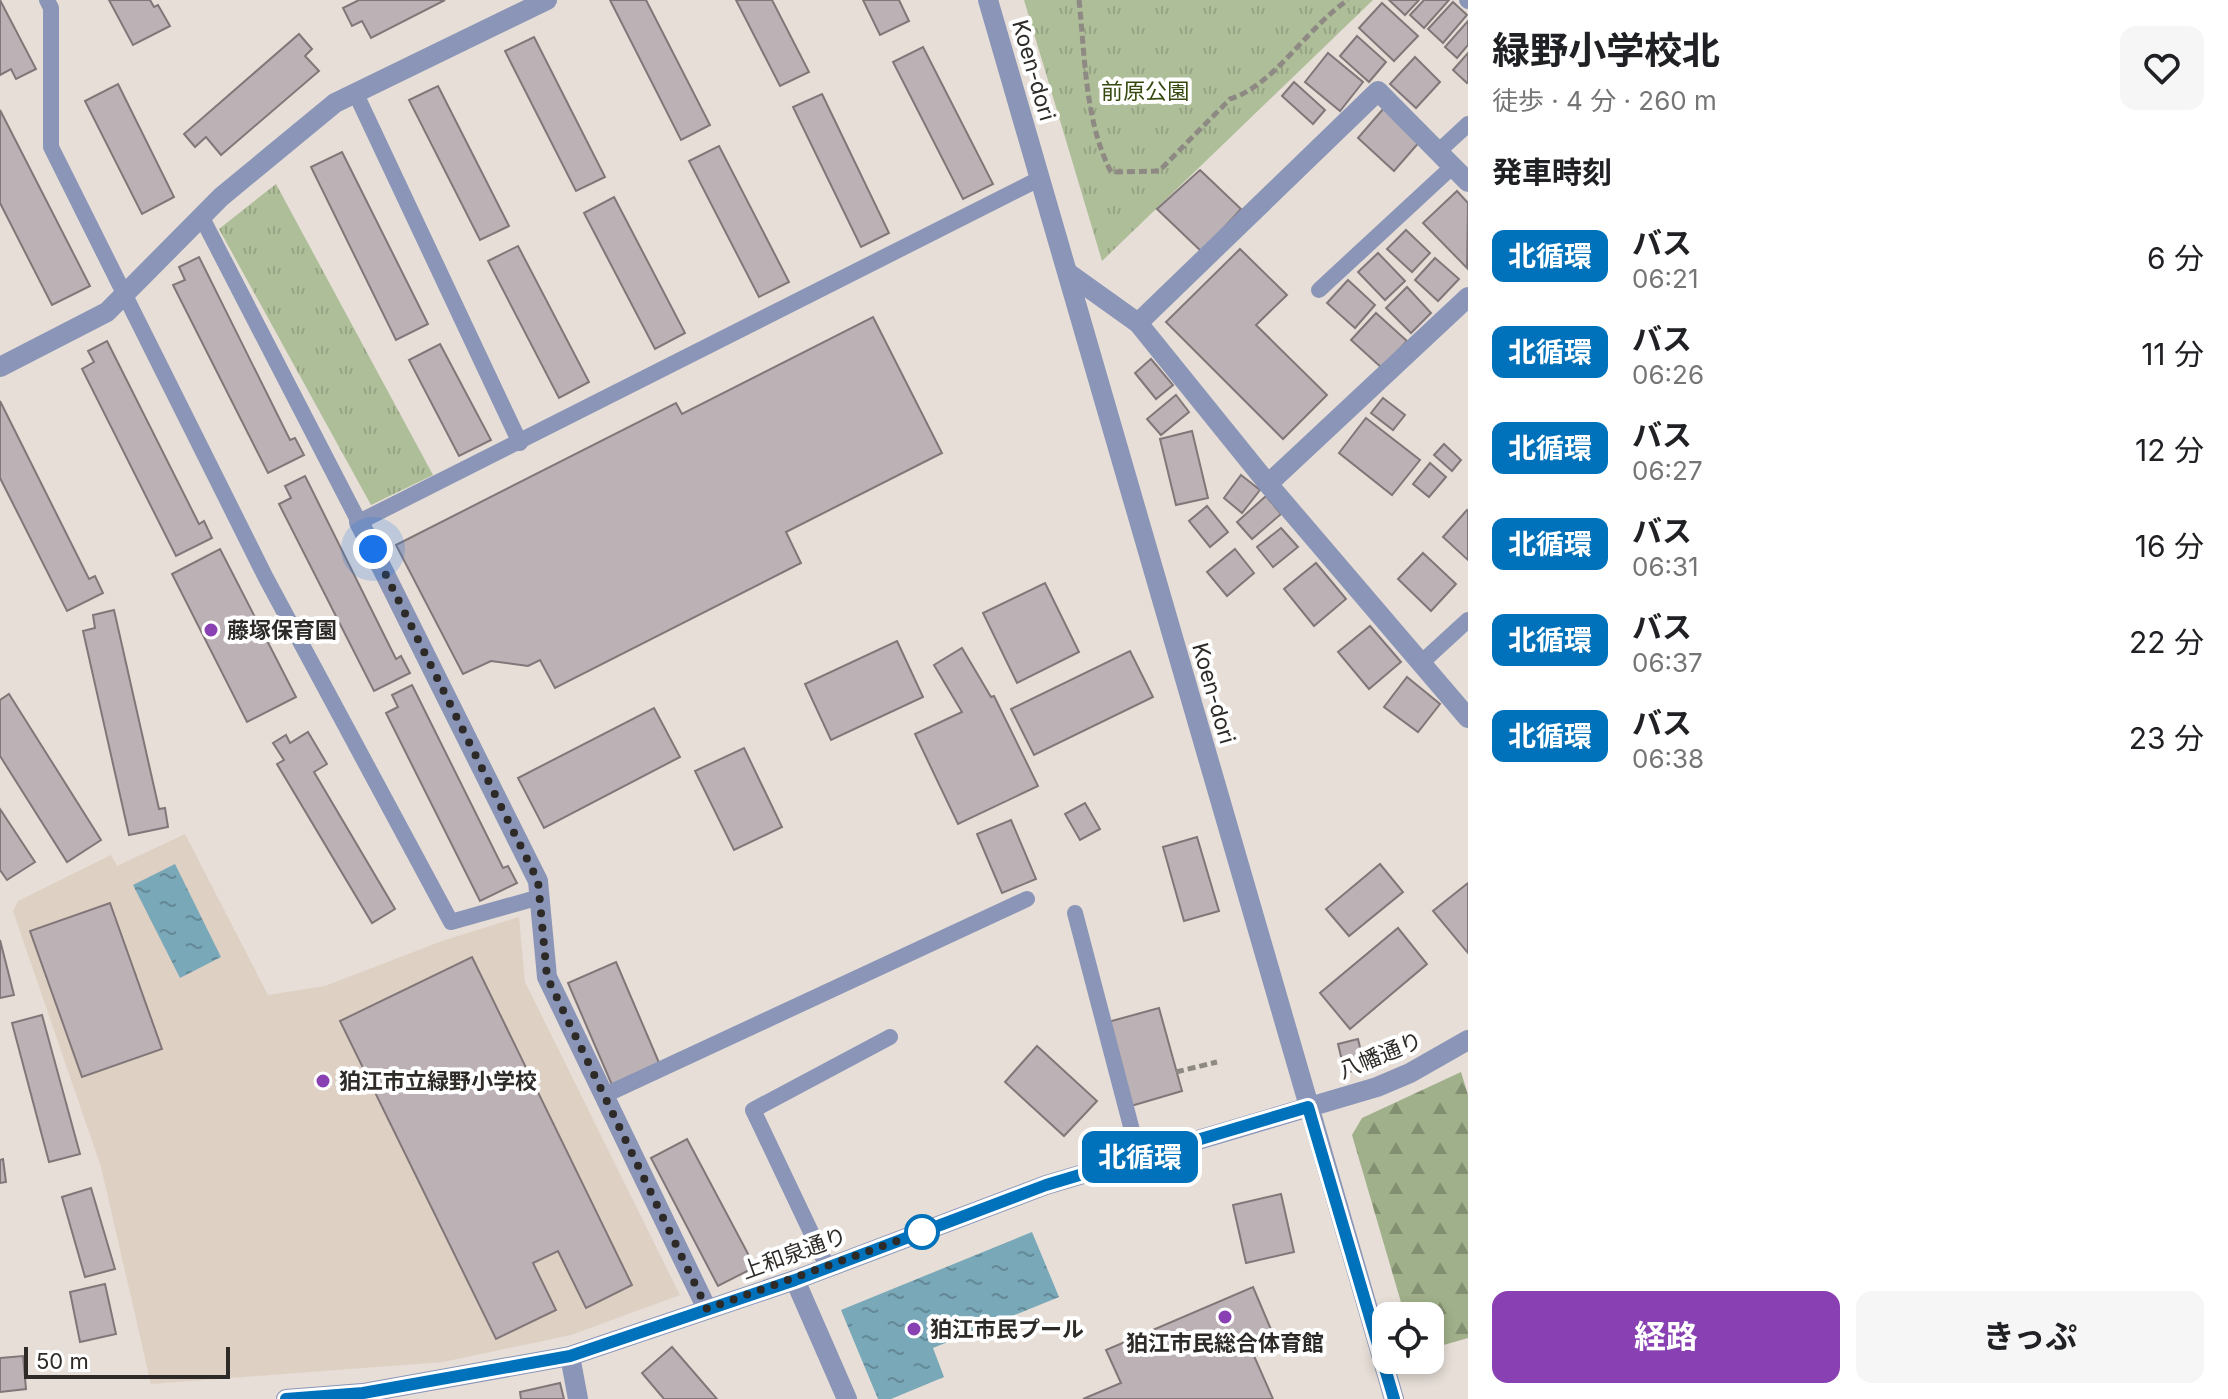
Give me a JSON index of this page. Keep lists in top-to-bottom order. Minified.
{"streets":{"street":["Koen-dori","八幡通り","上和泉通り"]},"crossings":[["Koen-dori","八幡通り"],["Koen-dori","上和泉通り"],["八幡通り","上和泉通り"]],"parks":["前原公園"],"places":["藤塚保育園","狛江市立緑野小学校","狛江市民総合体育館","狛江市民プール"],"lines":["bus line 北循環"],"scale_bar":"50 m","page":{"on_map":"北循環","heading":[["緑野小学校北","徒歩 · 4 分 · 260 m"],"発車時刻"],"list":[{"mark":"北循環","name":"バス","note":"06:21","value":"6 分"},{"mark":"北循環","name":"バス","note":"06:26","value":"11 分"},{"mark":"北循環","name":"バス","note":"06:27","value":"12 分"},{"mark":"北循環","name":"バス","note":"06:31","value":"16 分"},{"mark":"北循環","name":"バス","note":"06:37","value":"22 分"},{"mark":"北循環","name":"バス","note":"06:38","value":"23 分"}],"buttons":["経路","きっぷ"],"scale":"50 m"}}
